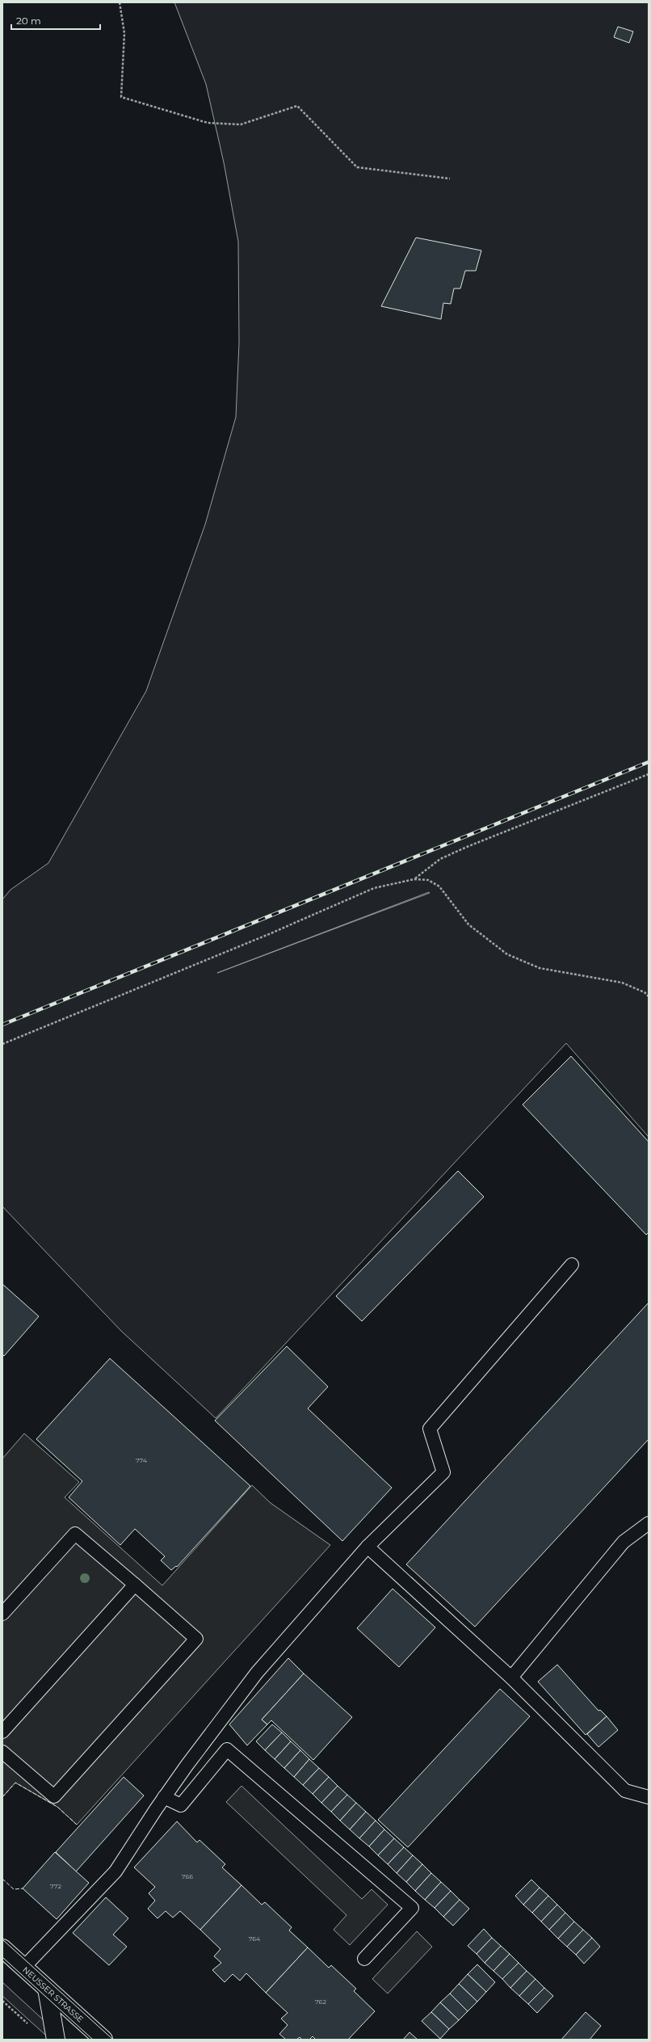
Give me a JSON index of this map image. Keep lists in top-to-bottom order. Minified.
{"streets":{"main road":["NEUSSER STRASSE"]},"house_numbers":["774","766","772","764","762"],"scale_bar":"20 m"}
